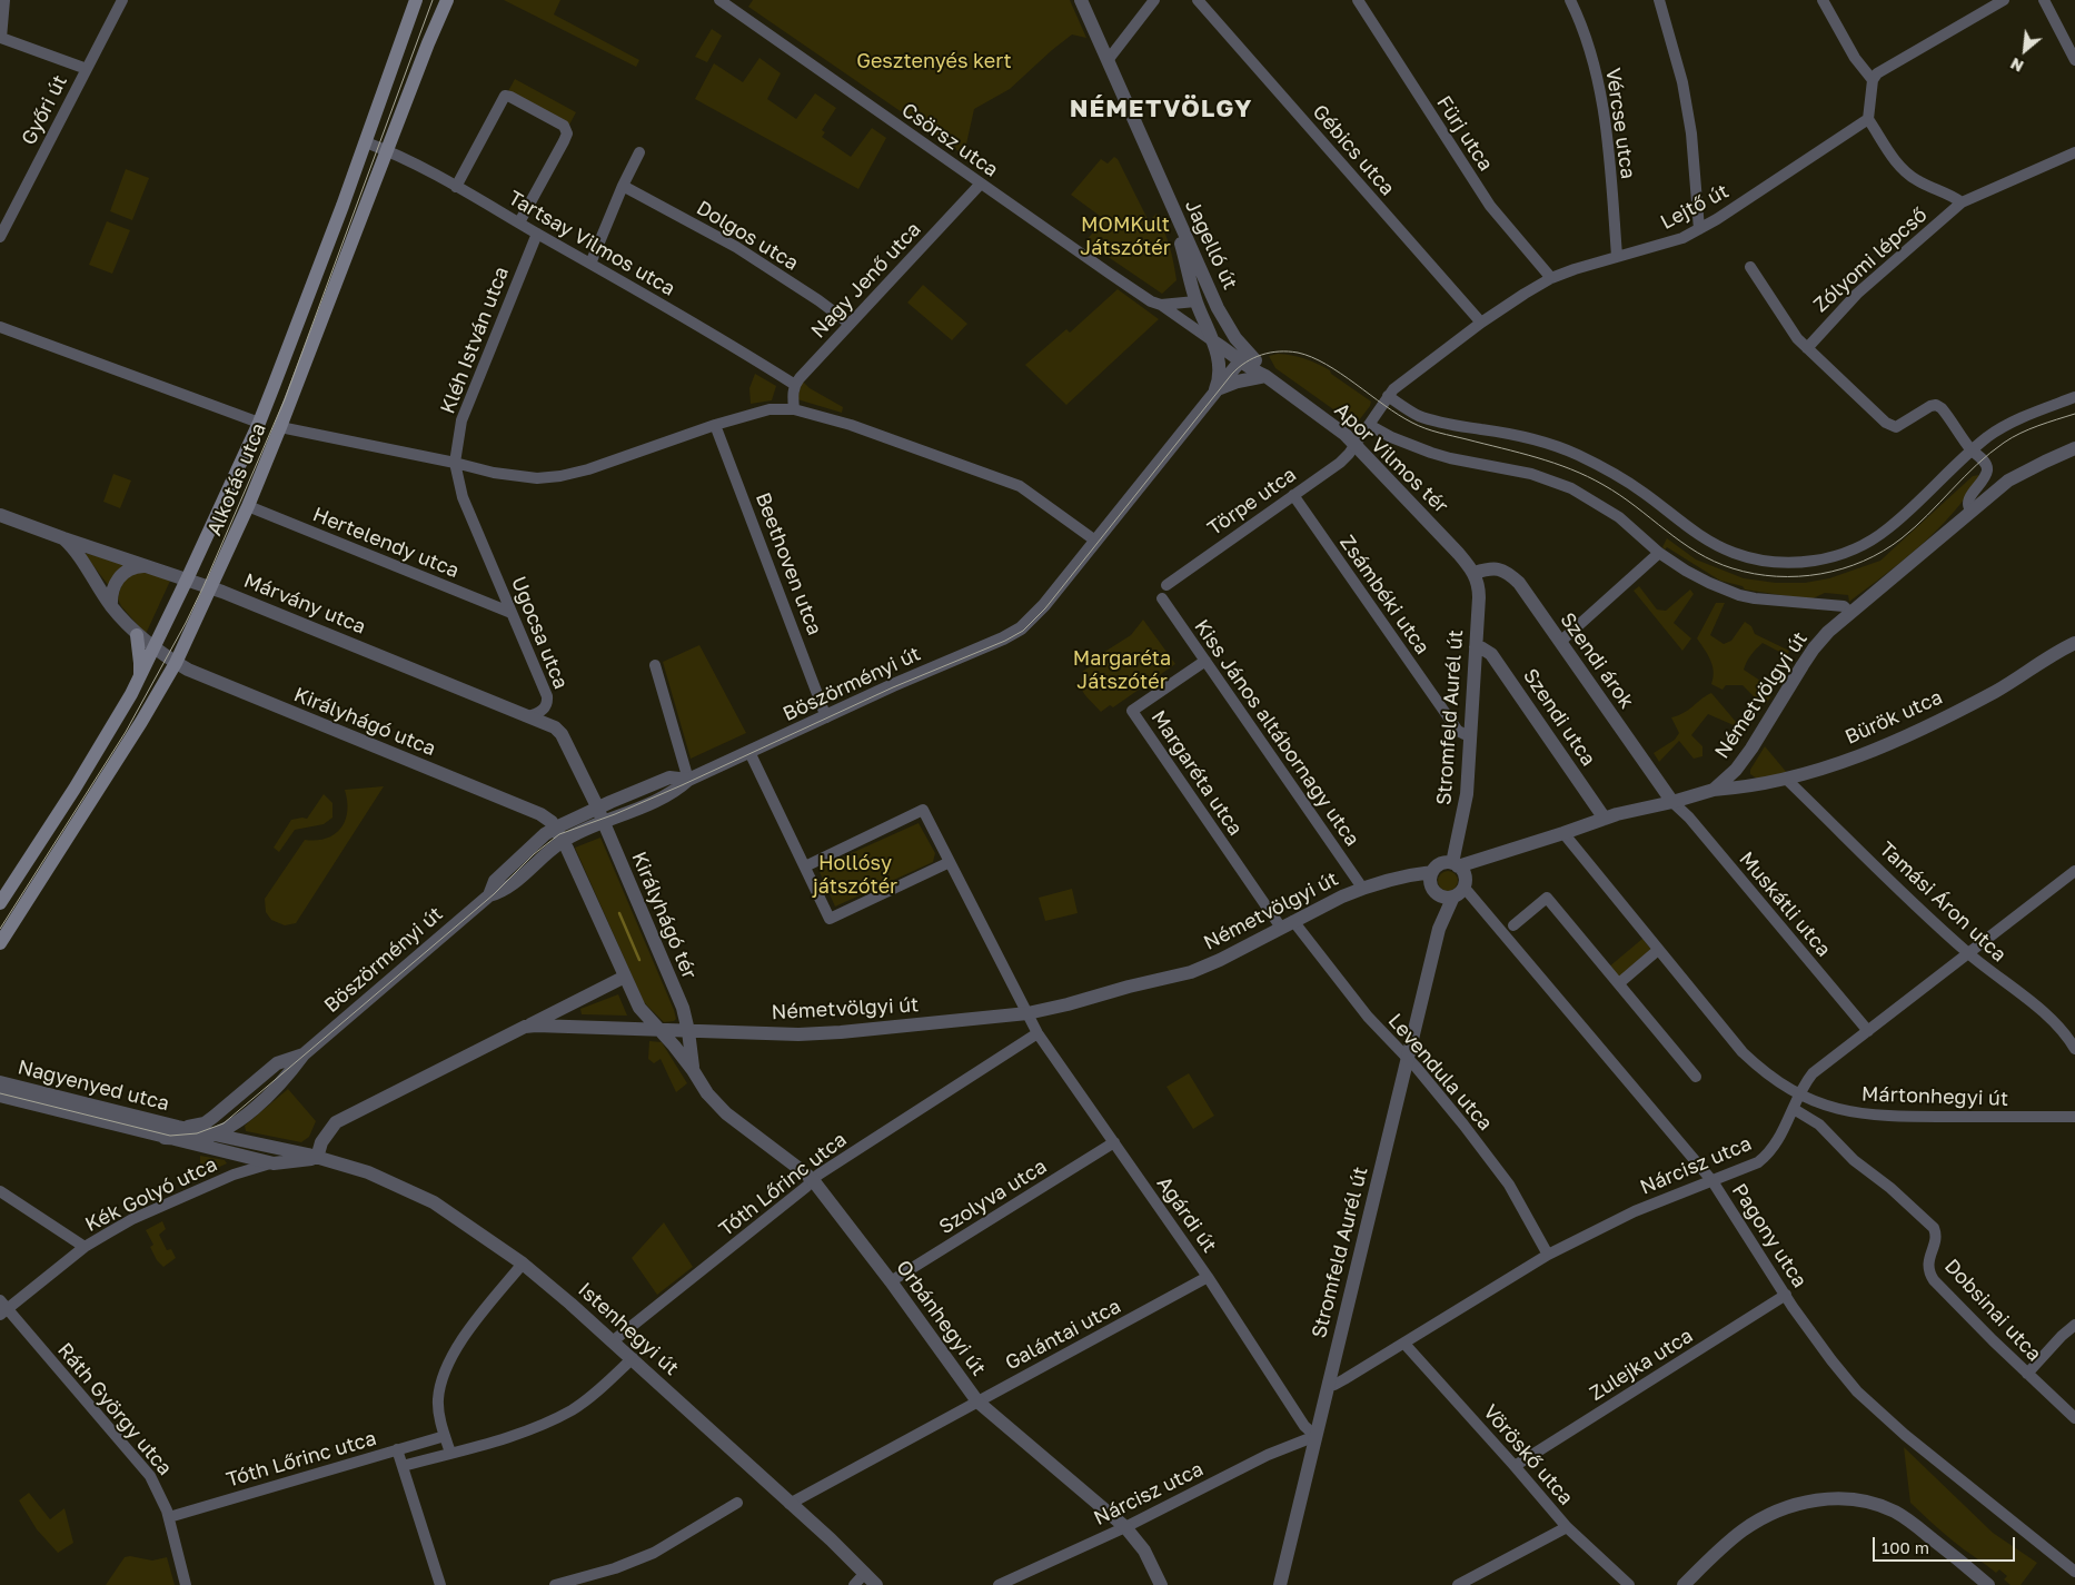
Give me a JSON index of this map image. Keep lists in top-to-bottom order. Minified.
{"streets":{"main road":["Alkotás utca"],"street":["Győri út","Vércse utca","Fürj utca","Csörsz utca","Gébics utca","Lejtő út","Dolgos utca","Tartsay Vilmos utca","Jagelló út","Zólyomi lépcső","Nagy Jenő utca","Kléh István utca","Apor Vilmos tér","Törpe utca","Hertelendy utca","Beethoven utca","Zsámbéki utca","Márvány utca","Ugocsa utca","Szendi árok","Böszörményi út","Németvölgyi út","Stromfeld Aurél út","Szendi utca","Bürök utca","Királyhágó utca","Kiss János altábornagy utca","Margaréta utca","Tamási Áron utca","Muskátli utca","Királyhágó tér","Levendula utca","Nagyenyed utca","Mártonhegyi út","Nárcisz utca","Tóth Lőrinc utca","Kék Golyó utca","Szolyva utca","Agárdi út","Pagony utca","Dobsinai utca","Orbánhegyi út","Istenhegyi út","Galántai utca","Zulejka utca","Ráth György utca","Vöröskő utca"]},"crossings":[["Vércse utca","Lejtő út"],["Fürj utca","Lejtő út"],["Csörsz utca","Jagelló út"],["Csörsz utca","Nagy Jenő utca"],["Csörsz utca","Böszörményi út"],["Gébics utca","Lejtő út"],["Lejtő út","Apor Vilmos tér"],["Lejtő út","Törpe utca"],["Dolgos utca","Nagy Jenő utca"],["Tartsay Vilmos utca","Nagy Jenő utca"],["Tartsay Vilmos utca","Kléh István utca"],["Tartsay Vilmos utca","Alkotás utca"],["Jagelló út","Apor Vilmos tér"],["Jagelló út","Böszörményi út"],["Kléh István utca","Ugocsa utca"],["Apor Vilmos tér","Törpe utca"],["Apor Vilmos tér","Szendi árok"],["Apor Vilmos tér","Böszörményi út"],["Apor Vilmos tér","Stromfeld Aurél út"],["Alkotás utca","Hertelendy utca"],["Alkotás utca","Márvány utca"],["Alkotás utca","Királyhágó utca"],["Törpe utca","Zsámbéki utca"],["Hertelendy utca","Ugocsa utca"],["Beethoven utca","Böszörményi út"],["Zsámbéki utca","Stromfeld Aurél út"],["Márvány utca","Ugocsa utca"],["Szendi árok","Németvölgyi út"],["Szendi árok","Stromfeld Aurél út"],["Szendi árok","Muskátli utca"],["Böszörményi út","Királyhágó utca"],["Böszörményi út","Királyhágó tér"],["Böszörményi út","Nagyenyed utca"],["Böszörményi út","Istenhegyi út"],["Németvölgyi út","Stromfeld Aurél út"],["Németvölgyi út","Szendi utca"],["Németvölgyi út","Bürök utca"],["Németvölgyi út","Kiss János altábornagy utca"],["Németvölgyi út","Margaréta utca"],["Németvölgyi út","Muskátli utca"],["Németvölgyi út","Királyhágó tér"],["Németvölgyi út","Levendula utca"],["Németvölgyi út","Mártonhegyi út"],["Németvölgyi út","Agárdi út"],["Németvölgyi út","Pagony utca"],["Németvölgyi út","Orbánhegyi út"],["Németvölgyi út","Istenhegyi út"],["Stromfeld Aurél út","Szendi utca"],["Stromfeld Aurél út","Levendula utca"],["Stromfeld Aurél út","Nárcisz utca"],["Stromfeld Aurél út","Agárdi út"],["Stromfeld Aurél út","Pagony utca"],["Bürök utca","Tamási Áron utca"],["Kiss János altábornagy utca","Margaréta utca"],["Tamási Áron utca","Nárcisz utca"],["Muskátli utca","Nárcisz utca"],["Királyhágó tér","Orbánhegyi út"],["Levendula utca","Nárcisz utca"],["Nagyenyed utca","Istenhegyi út"],["Mártonhegyi út","Nárcisz utca"],["Nárcisz utca","Agárdi út"],["Nárcisz utca","Pagony utca"],["Nárcisz utca","Dobsinai utca"],["Nárcisz utca","Orbánhegyi út"],["Nárcisz utca","Vöröskő utca"],["Tóth Lőrinc utca","Agárdi út"],["Tóth Lőrinc utca","Orbánhegyi út"],["Tóth Lőrinc utca","Istenhegyi út"],["Tóth Lőrinc utca","Ráth György utca"],["Kék Golyó utca","Istenhegyi út"],["Kék Golyó utca","Ráth György utca"],["Szolyva utca","Agárdi út"],["Szolyva utca","Orbánhegyi út"],["Agárdi út","Galántai utca"],["Pagony utca","Zulejka utca"],["Orbánhegyi út","Galántai utca"],["Istenhegyi út","Galántai utca"],["Zulejka utca","Vöröskő utca"]],"districts":["NÉMETVÖLGY"],"parks":["Gesztenyés kert","MOMKult Játszótér","Margaréta Játszótér","Hollósy játszótér"],"scale_bar":"100 m","north":"bottom left"}
